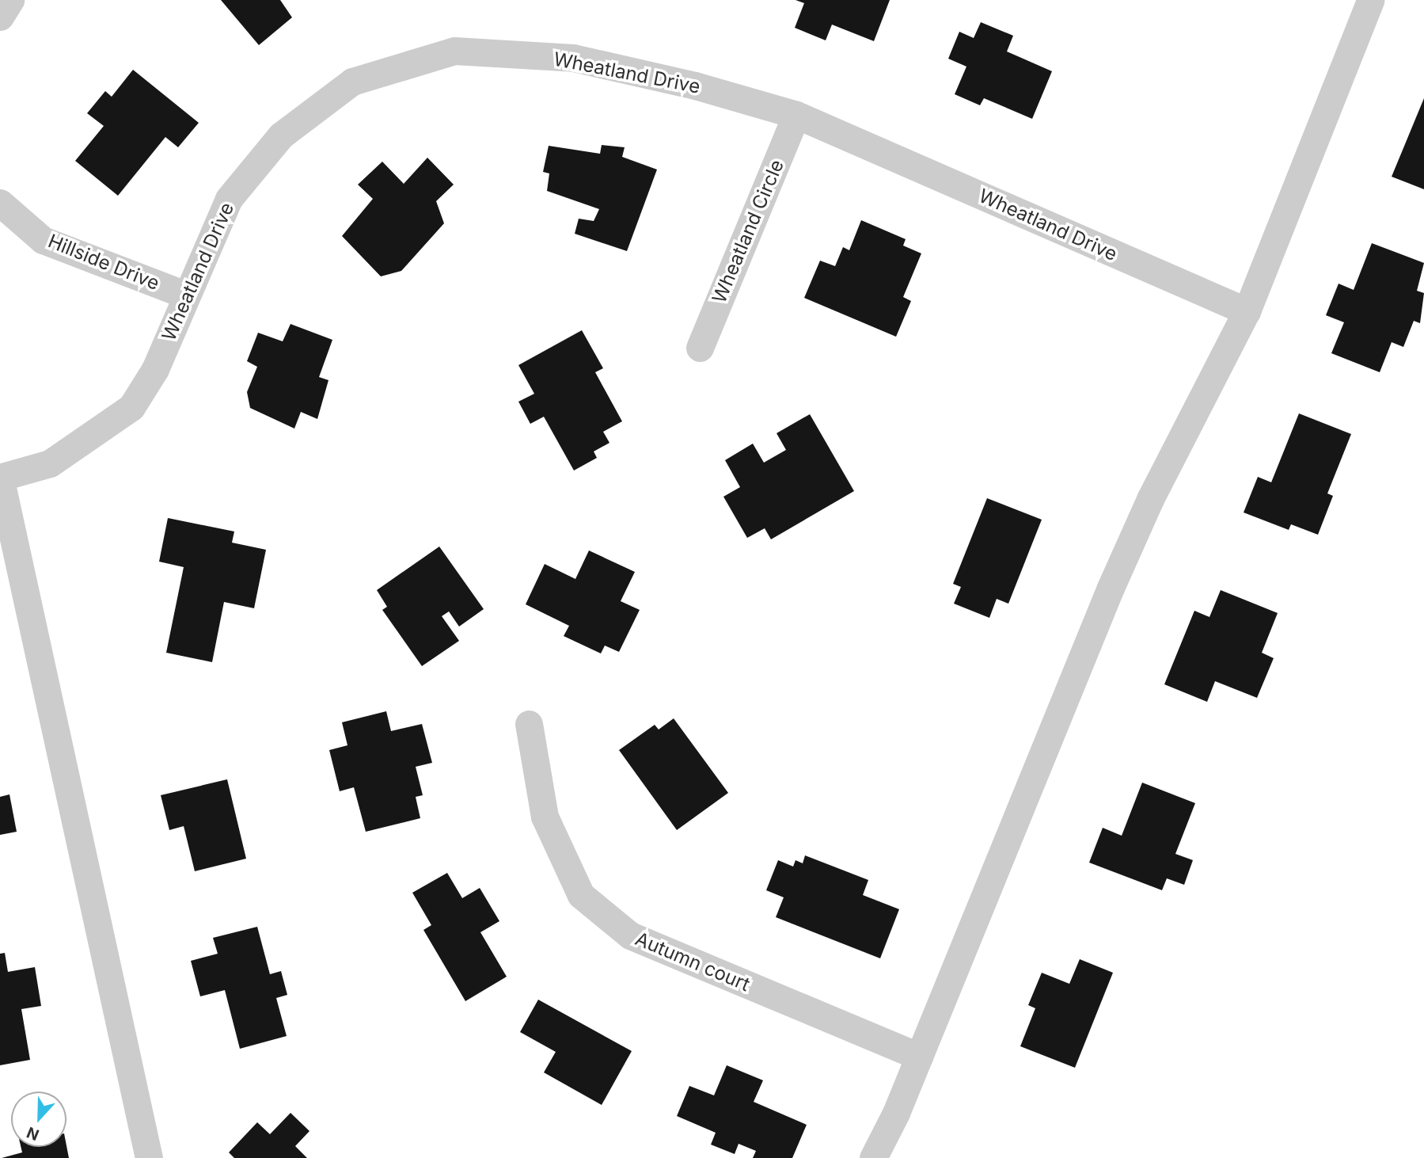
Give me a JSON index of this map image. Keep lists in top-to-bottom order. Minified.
{"streets":{"street":["Wheatland Drive","Wheatland Circle","Hillside Drive","Autumn court"]},"crossings":[["Wheatland Drive","Wheatland Circle"],["Wheatland Drive","Hillside Drive"]],"north":"bottom"}
